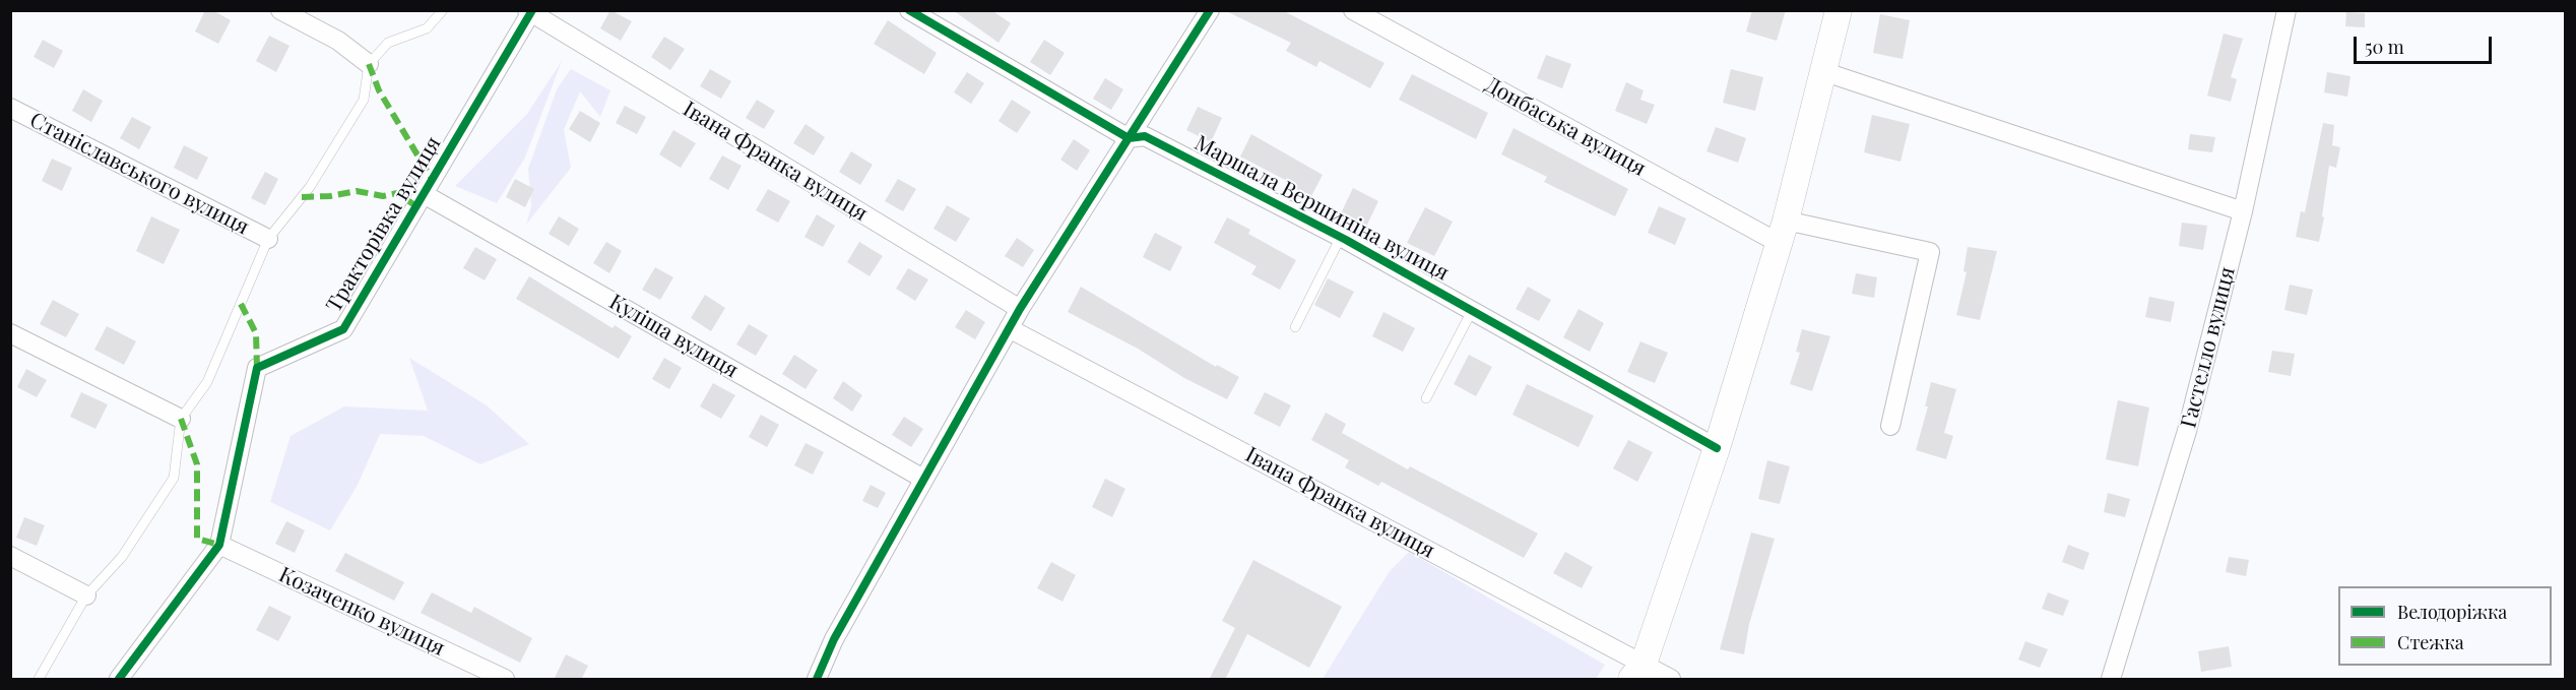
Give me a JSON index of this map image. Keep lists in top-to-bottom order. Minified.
{"streets":{"street":["Донбаська вулиця","Івана Франка вулиця","Станіславського вулиця","Маршала Вершиніна вулиця","Тракторівка вулиця","Куліша вулиця","Гастелло вулиця","Козаченко вулиця"]},"crossings":[["Івана Франка вулиця","Тракторівка вулиця"],["Тракторівка вулиця","Куліша вулиця"],["Тракторівка вулиця","Козаченко вулиця"]],"legend":["Велодоріжка","Стежка"],"scale_bar":"50 m"}
